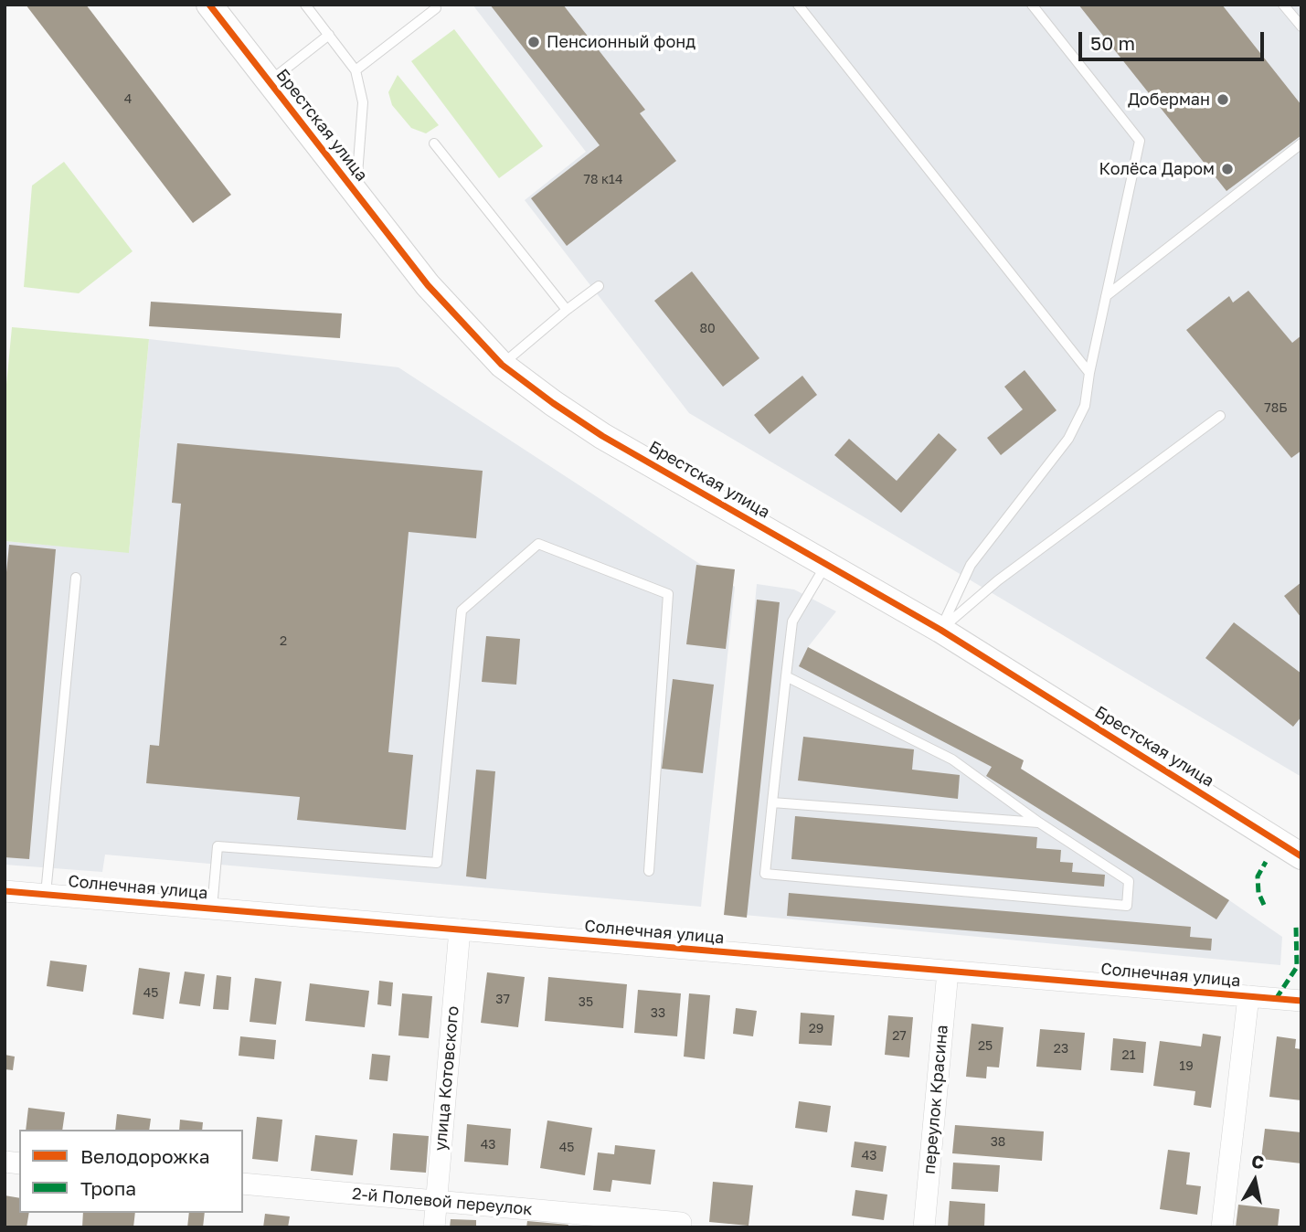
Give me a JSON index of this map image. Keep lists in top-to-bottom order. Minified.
{"streets":{"street":["Брестская улица","Солнечная улица","улица Котовского","переулок Красина","2-й Полевой переулок"]},"crossings":[["Солнечная улица","улица Котовского"],["Солнечная улица","переулок Красина"],["улица Котовского","2-й Полевой переулок"]],"places":["Пенсионный фонд","Доберман","Колёса Даром"],"house_numbers":["4","78 к14","80","78Б","2","45","37","35","33","29","27","25","23","21","19","38","43","45","43"],"legend":["Велодорожка","Тропа"],"scale_bar":"50 m","north":"top"}
